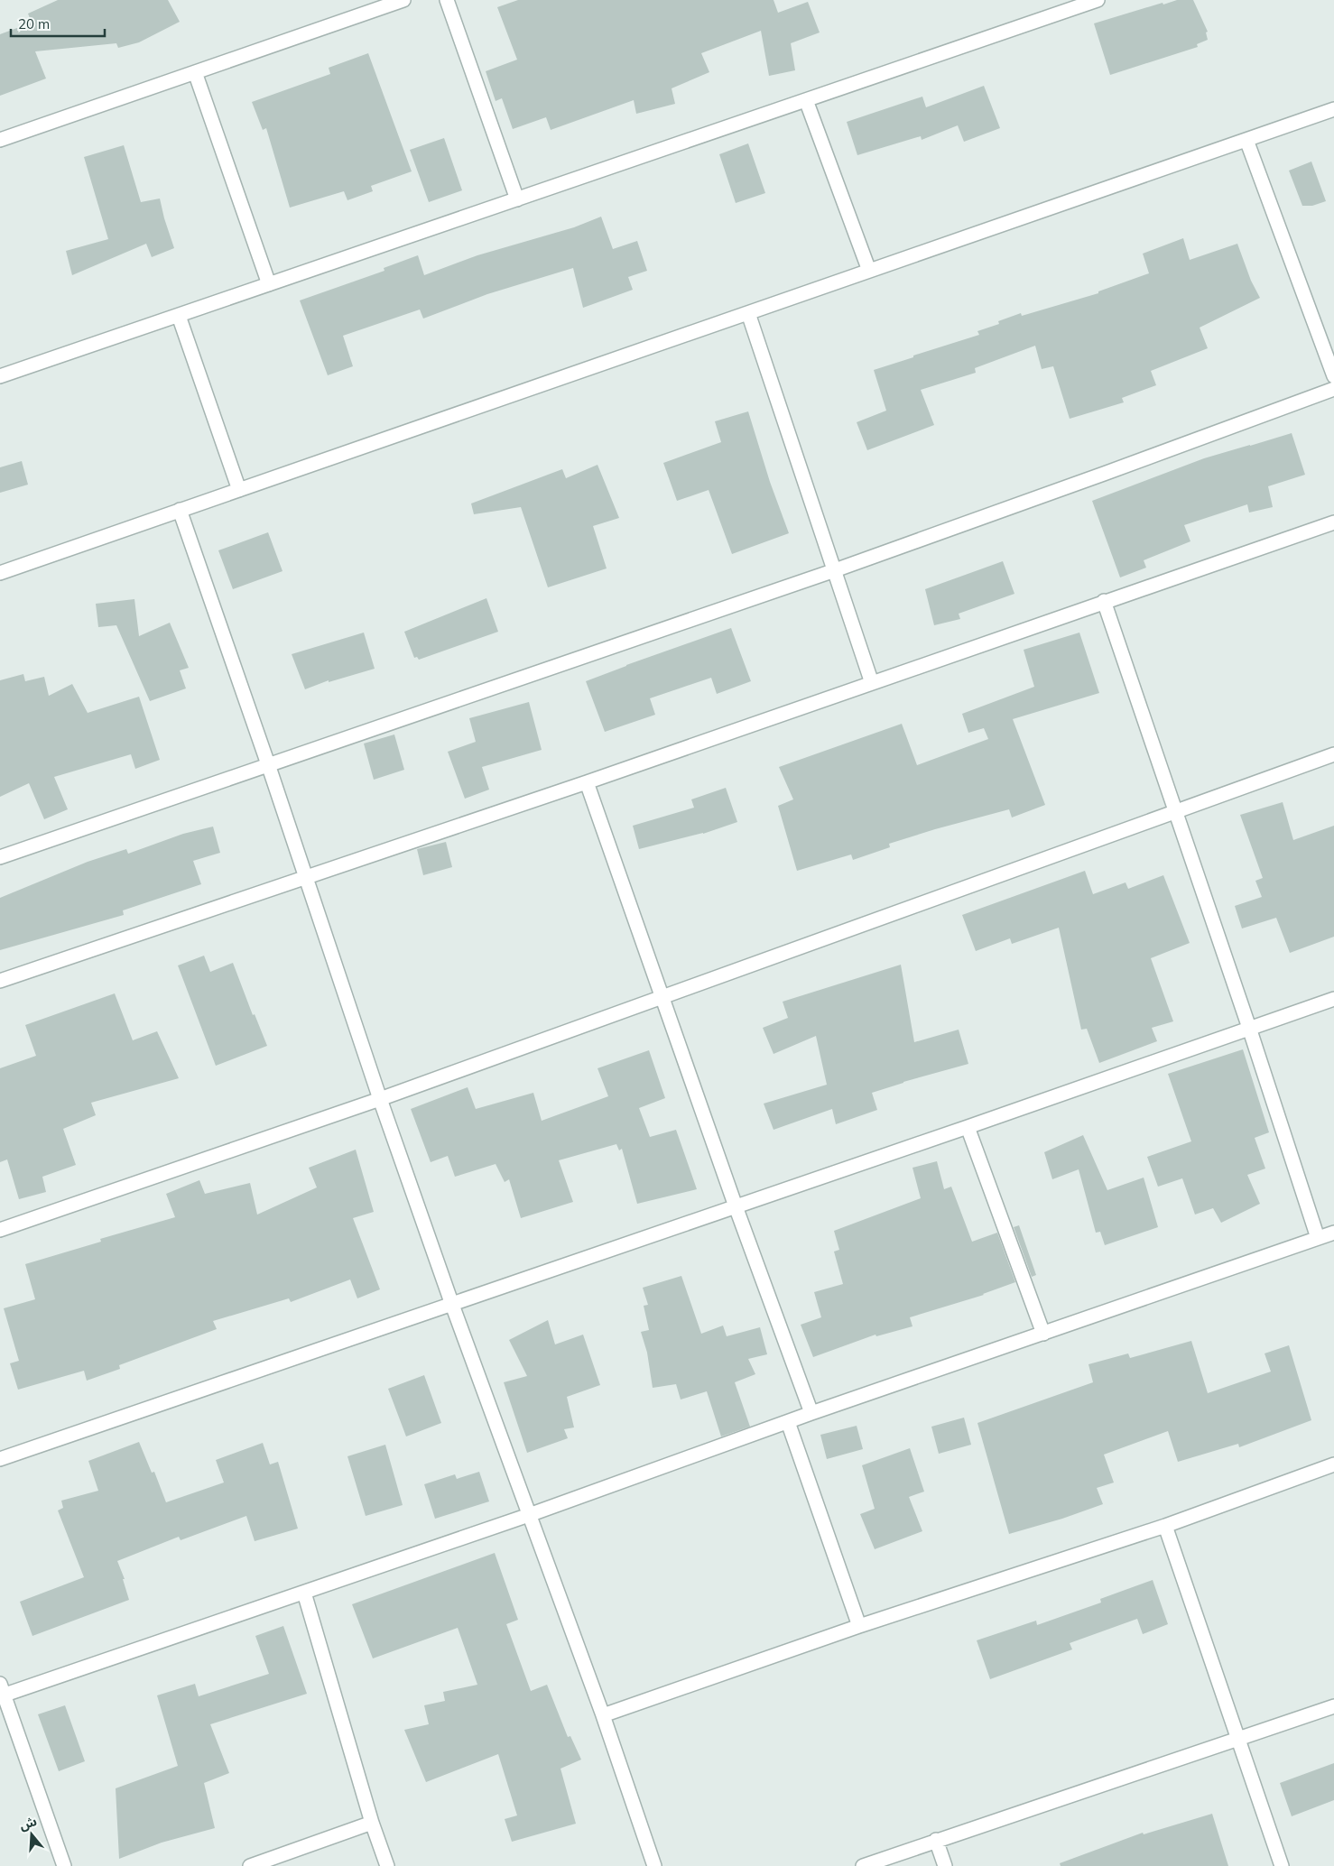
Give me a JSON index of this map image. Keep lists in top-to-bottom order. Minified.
{"scale_bar":"20 m","north":"top"}
